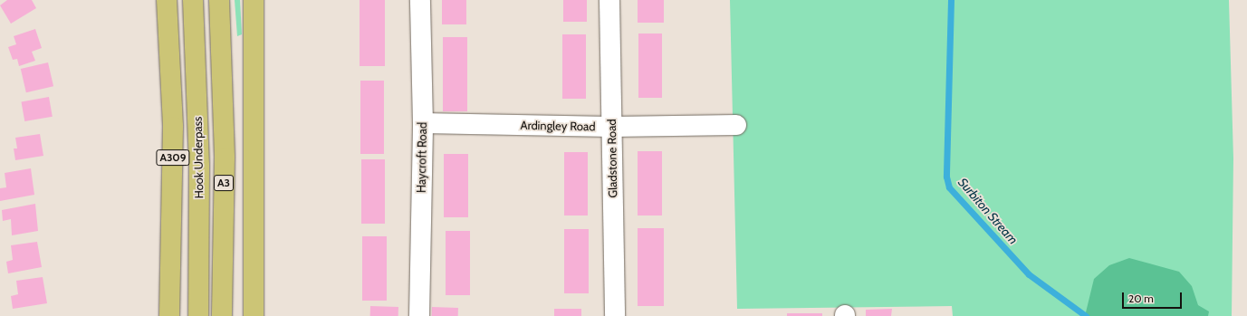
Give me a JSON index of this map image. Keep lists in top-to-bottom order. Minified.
{"streets":{"highway":["A309","Hook Underpass","A3"],"street":["Ardingley Road","Haycroft Road","Gladstone Road"]},"crossings":[["Ardingley Road","Haycroft Road"],["Ardingley Road","Gladstone Road"]],"water":["Surbiton Stream"],"scale_bar":"20 m"}
